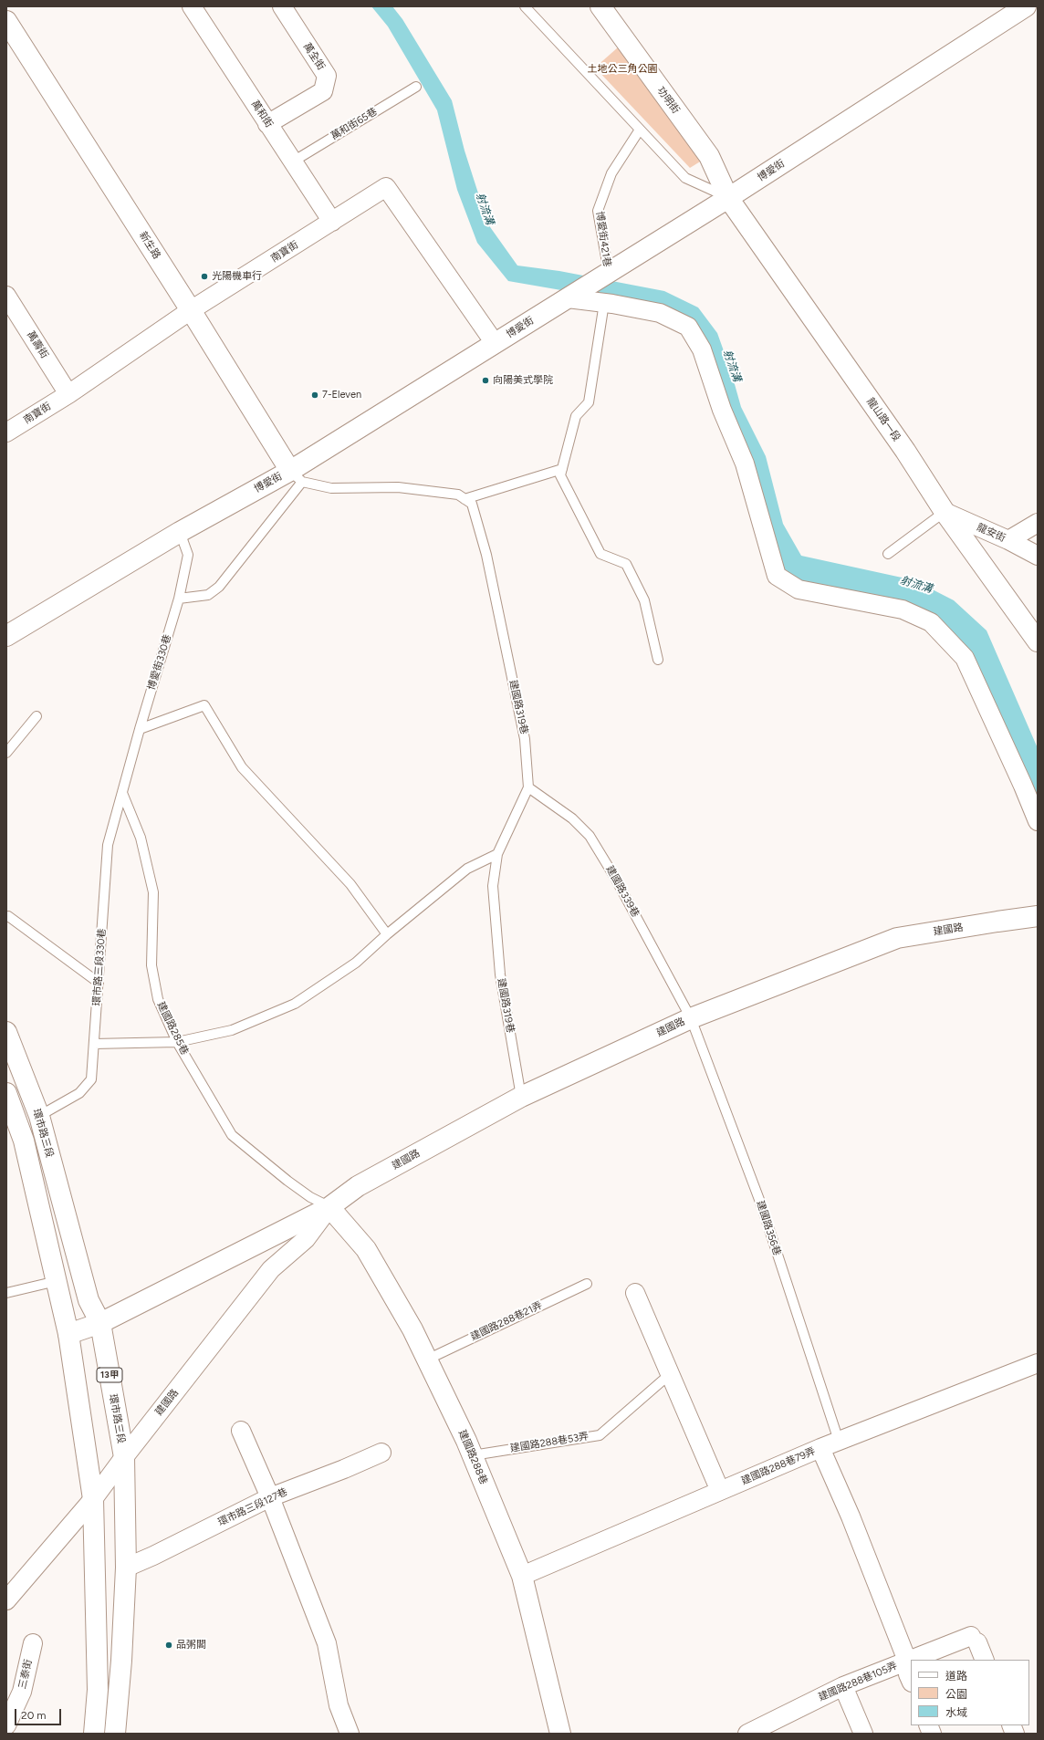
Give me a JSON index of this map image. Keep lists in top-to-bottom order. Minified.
{"streets":{"street":["萬全街","功明街","萬和街","博愛街","新生路","南寶街","萬壽街","龍山路一段","龍安街","建國路","環市路三段","13甲","建國路288巷","建國路288巷79弄","環市路三段127巷","三泰街","建國路288巷105弄"],"lane":["萬和街65巷","博愛街421巷","博愛街330巷","建國路319巷","建國路339巷","環市路三段330巷","建國路285巷","建國路356巷","建國路288巷21弄","建國路288巷53弄"]},"crossings":[["萬全街","萬和街"],["功明街","博愛街"],["功明街","龍山路一段"],["萬和街","萬和街65巷"],["萬和街","南寶街"],["博愛街","博愛街421巷"],["博愛街","新生路"],["博愛街","南寶街"],["博愛街","龍山路一段"],["博愛街","博愛街330巷"],["新生路","南寶街"],["南寶街","萬壽街"],["龍山路一段","龍安街"],["博愛街330巷","環市路三段330巷"],["博愛街330巷","建國路285巷"],["建國路319巷","建國路339巷"],["建國路319巷","建國路"],["建國路339巷","建國路"],["建國路339巷","建國路356巷"],["建國路","建國路285巷"],["建國路","環市路三段"],["建國路","建國路356巷"],["建國路","建國路288巷"],["環市路三段330巷","建國路285巷"],["環市路三段330巷","環市路三段"],["建國路285巷","建國路288巷"],["環市路三段","環市路三段127巷"],["建國路356巷","建國路288巷79弄"],["建國路288巷21弄","建國路288巷"],["建國路288巷53弄","建國路288巷"],["建國路288巷","建國路288巷79弄"]],"water":["射流溝"],"parks":["土地公三角公園"],"places":["光陽機車行","向陽美式學院","7-Eleven","品粥閣"],"legend":["道路","公園","水域"],"scale_bar":"20 m"}
